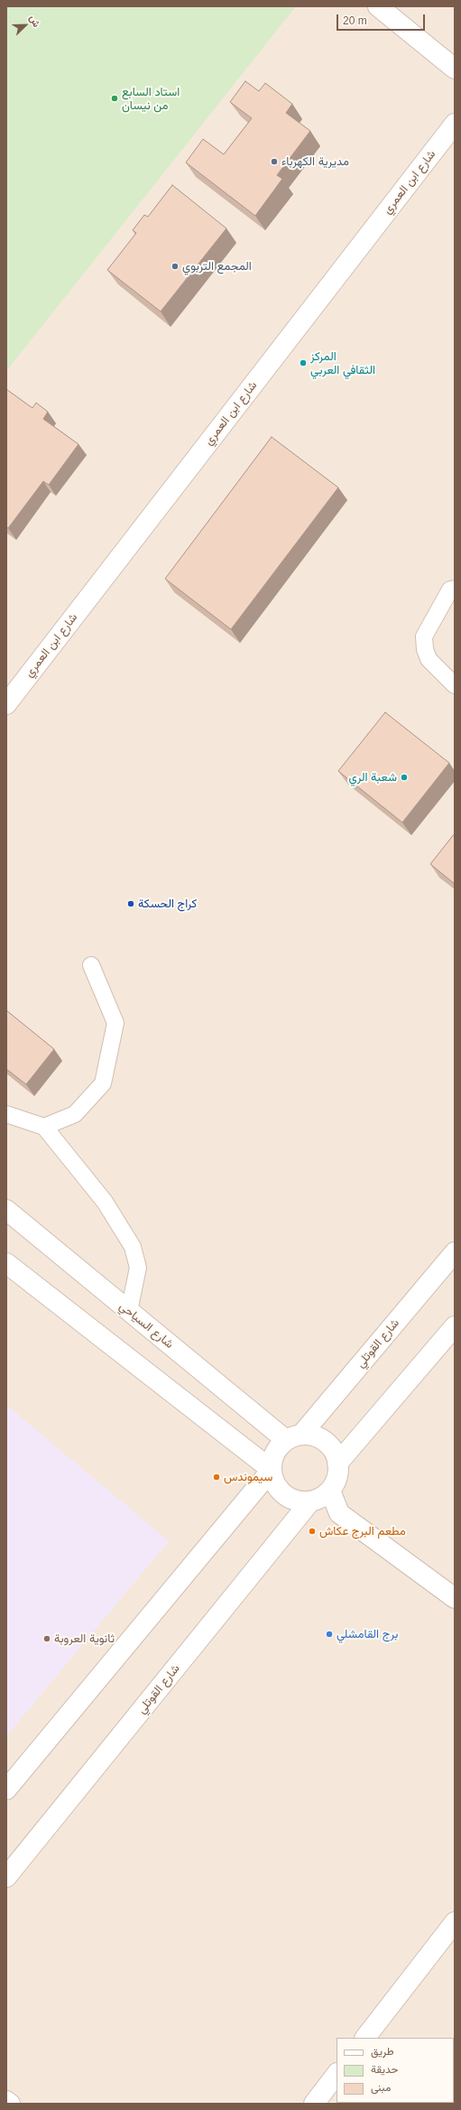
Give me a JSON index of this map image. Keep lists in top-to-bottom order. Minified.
{"streets":{"street":["شارع ابن العمري","شارع السياحي","شارع القوتلي"]},"crossings":[["شارع السياحي","شارع القوتلي"]],"places":["استاد السابع من نيسان","مديرية الكهرباء","المجمع التربوي","المركز الثقافي العربي","شعبة الري","كراج الحسكة","سيموندس","مطعم البرج عكاش","برج القامشلي","ثانوية العروبة"],"legend":["طريق","حديقة","مبنى"],"scale_bar":"20 m","north":"top right"}
